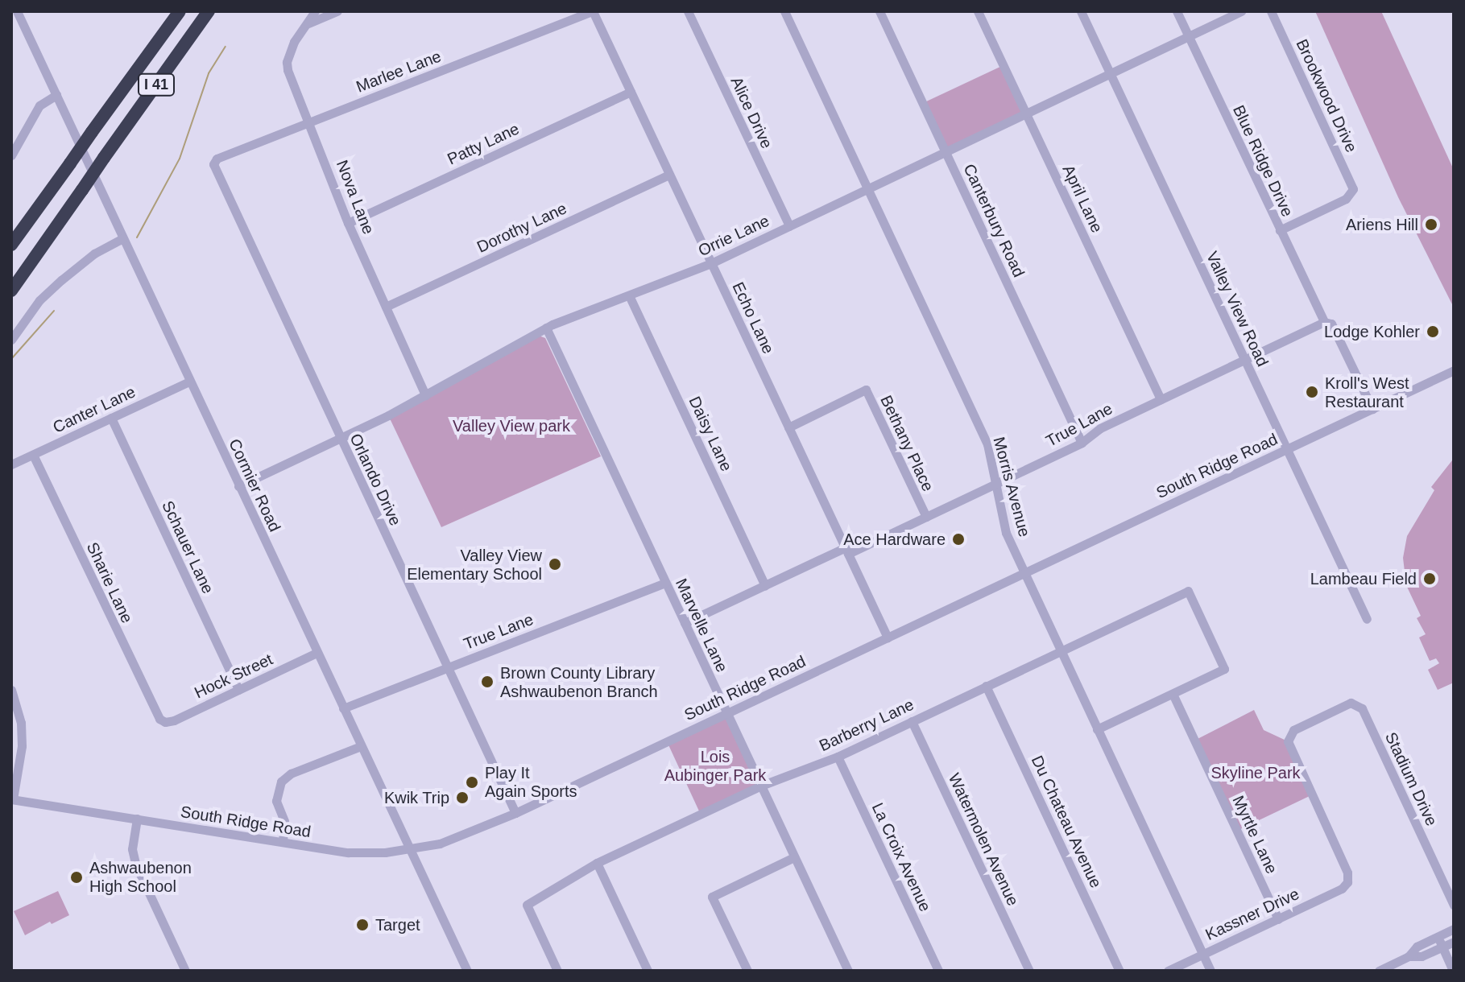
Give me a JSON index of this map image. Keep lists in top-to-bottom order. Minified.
{"streets":{"highway":["I 41"],"street":["Marlee Lane","Brookwood Drive","Alice Drive","Patty Lane","Blue Ridge Drive","Nova Lane","April Lane","Canterbury Road","Dorothy Lane","Orrie Lane","Valley View Road","Echo Lane","Canter Lane","True Lane","Daisy Lane","Bethany Place","South Ridge Road","Orlando Drive","Cormier Road","Morris Avenue","Schauer Lane","Sharie Lane","Marvelle Lane","Hock Street","Barberry Lane","Stadium Drive","Du Chateau Avenue","Myrtle Lane","Watermolen Avenue","La Croix Avenue","Kassner Drive"]},"crossings":[["Marlee Lane","Nova Lane"],["Marlee Lane","Echo Lane"],["Marlee Lane","Orlando Drive"],["Brookwood Drive","Blue Ridge Drive"],["Alice Drive","Orrie Lane"],["Patty Lane","Nova Lane"],["Patty Lane","Echo Lane"],["Blue Ridge Drive","Orrie Lane"],["Blue Ridge Drive","True Lane"],["Blue Ridge Drive","South Ridge Road"],["Nova Lane","Dorothy Lane"],["Nova Lane","Orrie Lane"],["April Lane","Orrie Lane"],["April Lane","True Lane"],["Canterbury Road","Orrie Lane"],["Canterbury Road","True Lane"],["Dorothy Lane","Echo Lane"],["Orrie Lane","Valley View Road"],["Orrie Lane","Echo Lane"],["Orrie Lane","Daisy Lane"],["Orrie Lane","Orlando Drive"],["Orrie Lane","Cormier Road"],["Orrie Lane","Morris Avenue"],["Orrie Lane","Marvelle Lane"],["Valley View Road","True Lane"],["Valley View Road","South Ridge Road"],["Echo Lane","True Lane"],["Echo Lane","Bethany Place"],["Echo Lane","South Ridge Road"],["Canter Lane","Cormier Road"],["Canter Lane","Schauer Lane"],["Canter Lane","Sharie Lane"],["True Lane","Daisy Lane"],["True Lane","Bethany Place"],["True Lane","Orlando Drive"],["True Lane","Cormier Road"],["True Lane","Morris Avenue"],["True Lane","Marvelle Lane"],["South Ridge Road","Orlando Drive"],["South Ridge Road","Cormier Road"],["South Ridge Road","Morris Avenue"],["South Ridge Road","Marvelle Lane"],["Cormier Road","Hock Street"],["Morris Avenue","Barberry Lane"],["Morris Avenue","Kassner Drive"],["Schauer Lane","Hock Street"],["Sharie Lane","Hock Street"],["Marvelle Lane","Barberry Lane"],["Barberry Lane","Du Chateau Avenue"],["Barberry Lane","Myrtle Lane"],["Barberry Lane","Watermolen Avenue"],["Barberry Lane","La Croix Avenue"],["Stadium Drive","Kassner Drive"],["Myrtle Lane","Kassner Drive"]],"parks":["Valley View park","Lois Aubinger Park","Skyline Park"],"places":["Ariens Hill","Lodge Kohler","Kroll's West Restaurant","Ace Hardware","Valley View Elementary School","Lambeau Field","Brown County Library Ashwaubenon Branch","Play It Again Sports","Kwik Trip","Ashwaubenon High School","Target"]}
